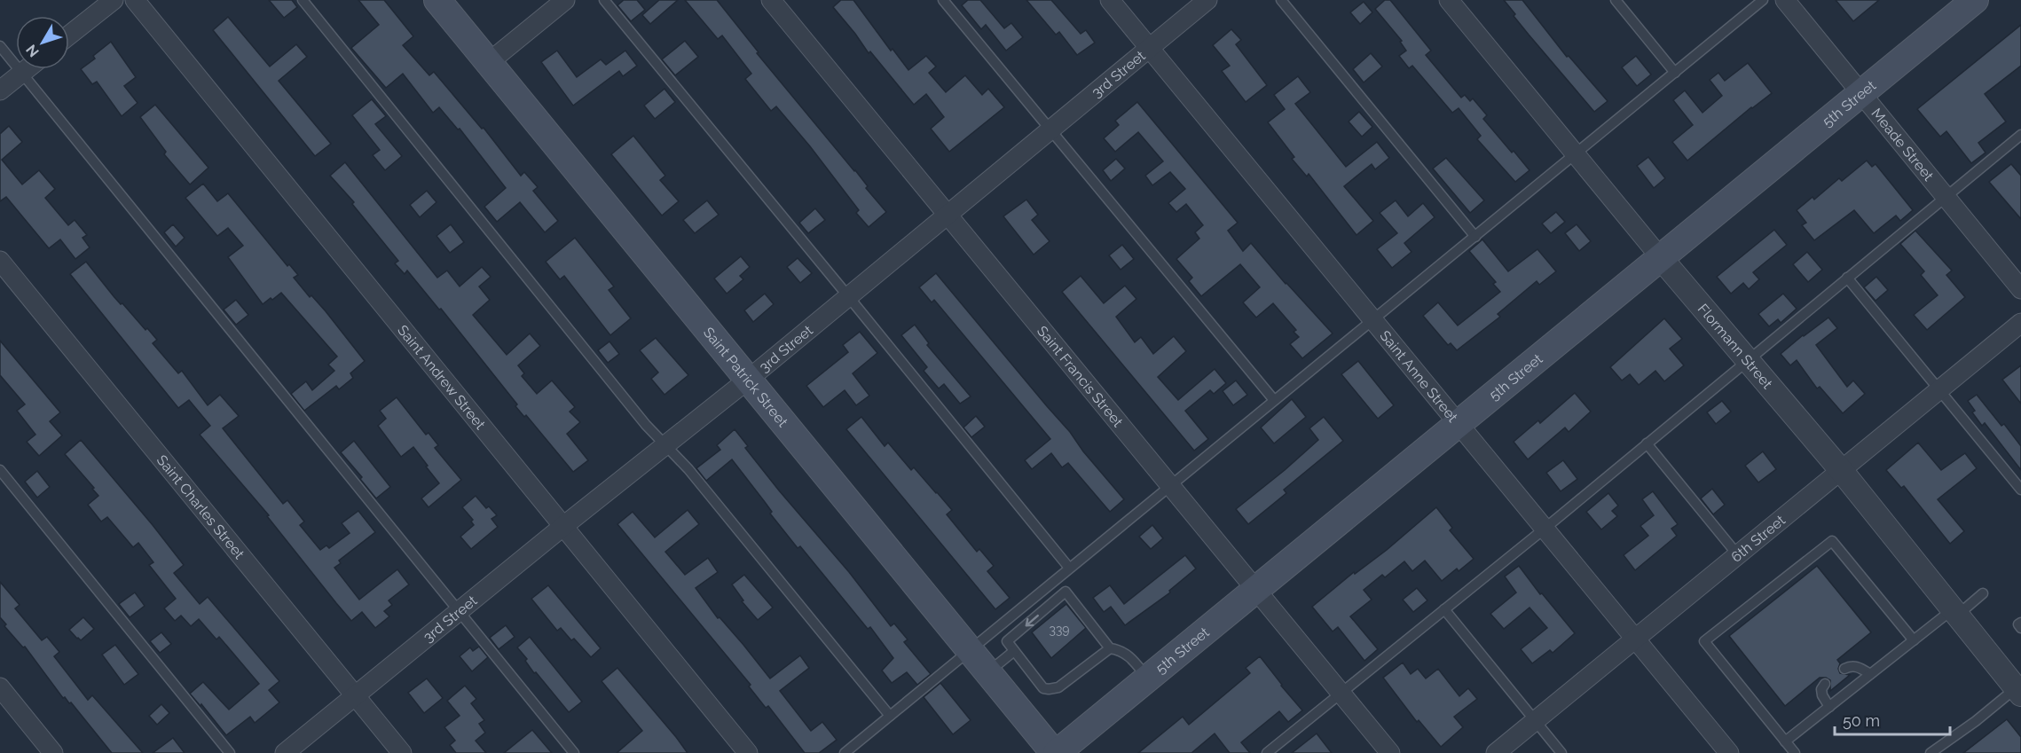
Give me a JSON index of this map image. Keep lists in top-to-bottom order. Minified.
{"streets":{"main road":["5th Street","Saint Patrick Street"],"street":["3rd Street","Meade Street","Flormann Street","Saint Francis Street","Saint Andrew Street","Saint Anne Street","Saint Charles Street","6th Street"]},"crossings":[["3rd Street","Saint Patrick Street"],["3rd Street","Saint Francis Street"],["3rd Street","Saint Andrew Street"],["3rd Street","Saint Anne Street"],["3rd Street","Saint Charles Street"],["5th Street","Meade Street"],["5th Street","Flormann Street"],["5th Street","Saint Patrick Street"],["5th Street","Saint Francis Street"],["5th Street","Saint Anne Street"],["Flormann Street","6th Street"],["Saint Anne Street","6th Street"]],"house_numbers":["339"],"scale_bar":"50 m","north":"bottom left"}
